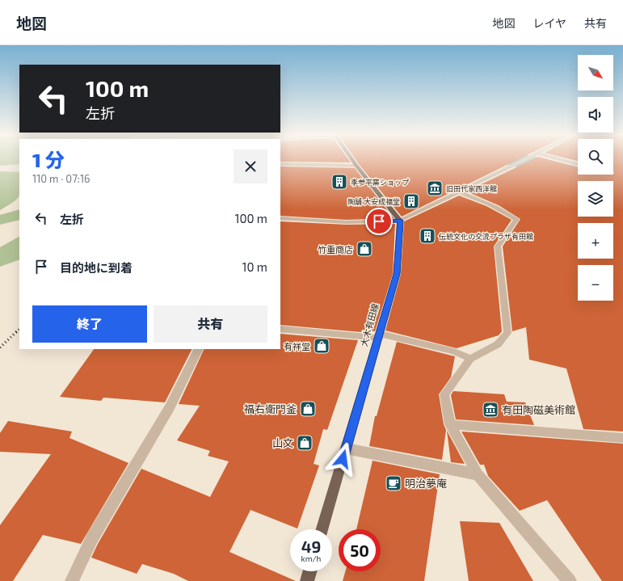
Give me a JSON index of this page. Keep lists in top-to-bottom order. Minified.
{"streets":{"main road":["大木有田線"]},"places":{"building":["李参平窯ショップ","陶舗 大安成福堂","伝統文化の交流プラザ有田館"],"museum":["旧田代家西洋館","有田陶磁美術館"],"shop":["竹重商店","有祥堂","福右衛門釜","山文"],"cafe":["明治夢庵"]},"north":"bottom right","page":{"header":"地図","nav":["地図","レイヤ","共有"],"map_buttons":["+","−"],"turn":["100 m","左折"],"heading":["1 分","110 m · 07:16"],"list":[{"name":"左折","value":"100 m"},{"name":"目的地に到着","value":"10 m"}],"buttons":["終了","共有"],"speed":"49 km/h","limit":"50"}}
